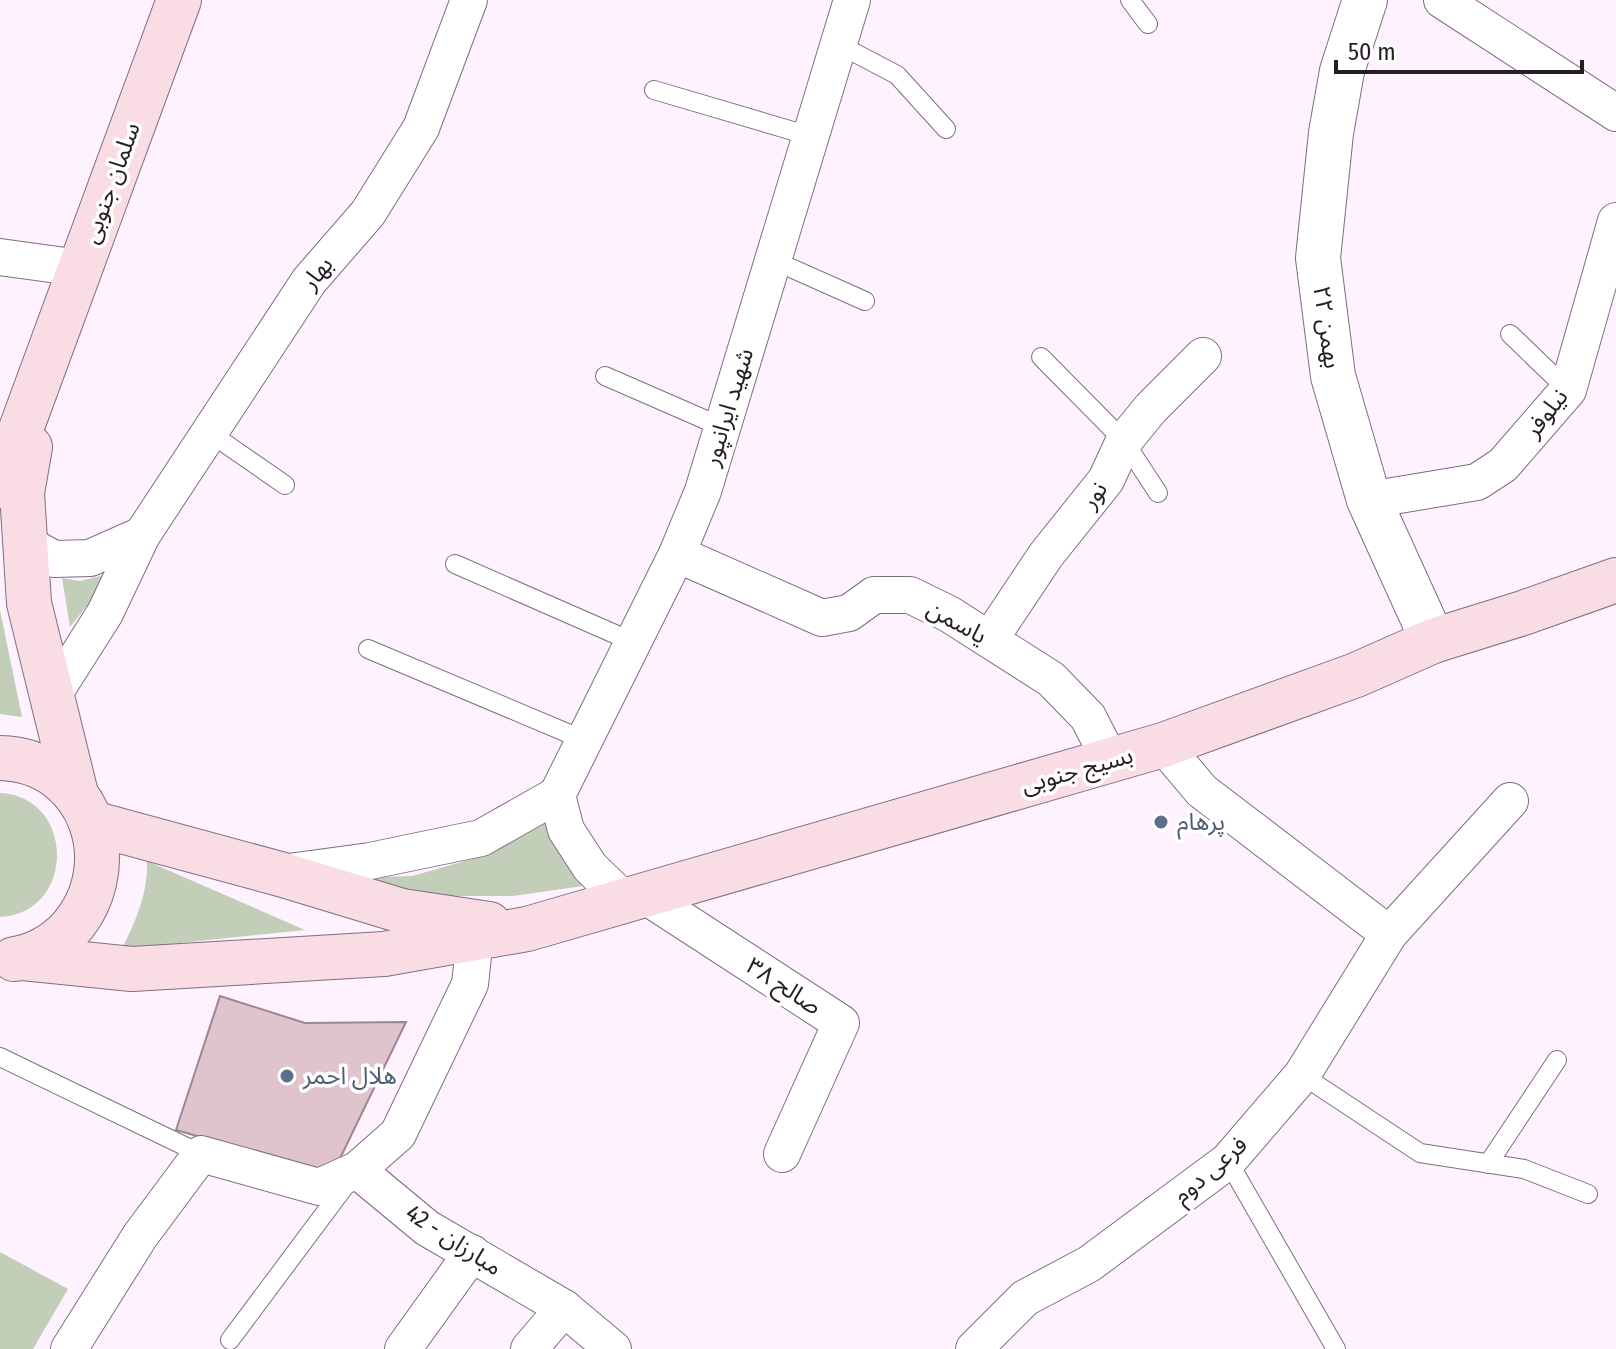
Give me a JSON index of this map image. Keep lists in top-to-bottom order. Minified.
{"streets":{"main road":["سلمان جنوبی","بسیج جنوبی"],"street":["بهار","۲۲ بهمن","شهید ایرانپور","نیلوفر","نور","یاسمن","صالح ۳۸","فرعی دوم","مبارزان - 42"]},"crossings":[["۲۲ بهمن","نیلوفر"],["۲۲ بهمن","بسیج جنوبی"],["شهید ایرانپور","یاسمن"],["نور","یاسمن"],["یاسمن","بسیج جنوبی"],["بسیج جنوبی","صالح ۳۸"]],"places":["پرهام","هلال احمر"],"scale_bar":"50 m"}
